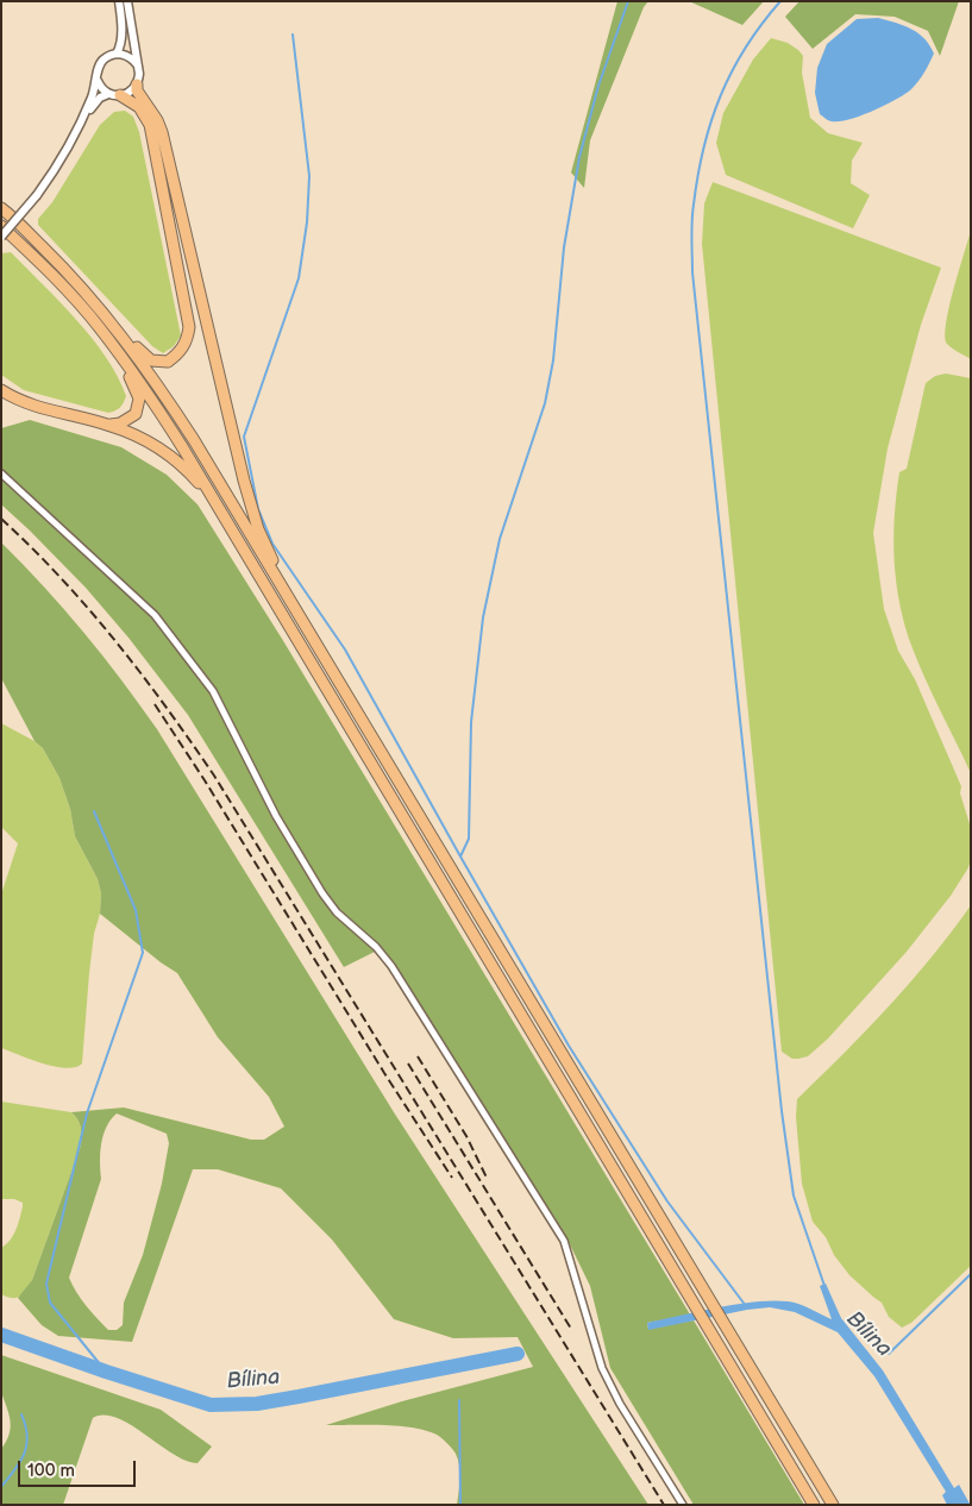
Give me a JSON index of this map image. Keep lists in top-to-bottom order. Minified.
{"water":["Bílina"],"scale_bar":"100 m"}
